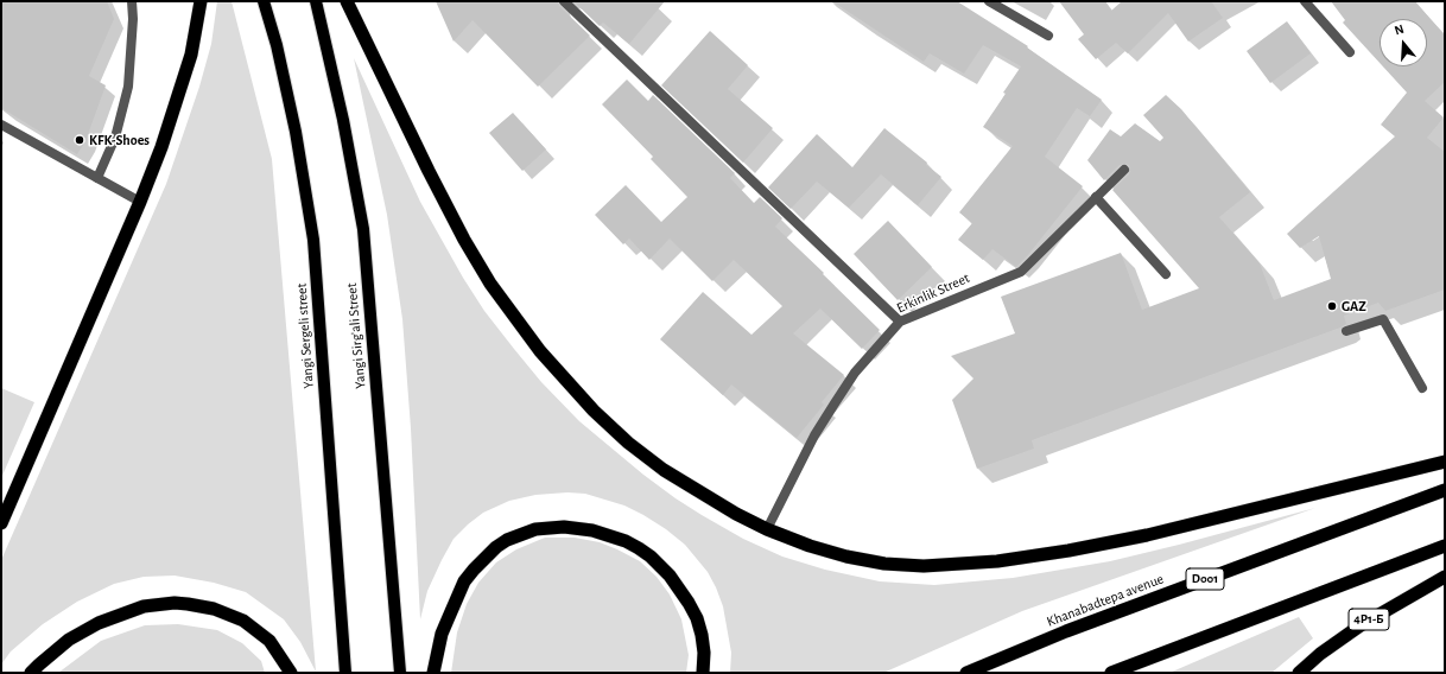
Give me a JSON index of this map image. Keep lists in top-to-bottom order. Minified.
{"streets":{"highway":["D001","Khanabadtepa avenue","4Р1-Б"],"main road":["Yangi Sergeli street","Yangi Sirg'ali Street"],"street":["Erkinlik Street"]},"places":["KFK-Shoes","GAZ"],"north":"top"}
